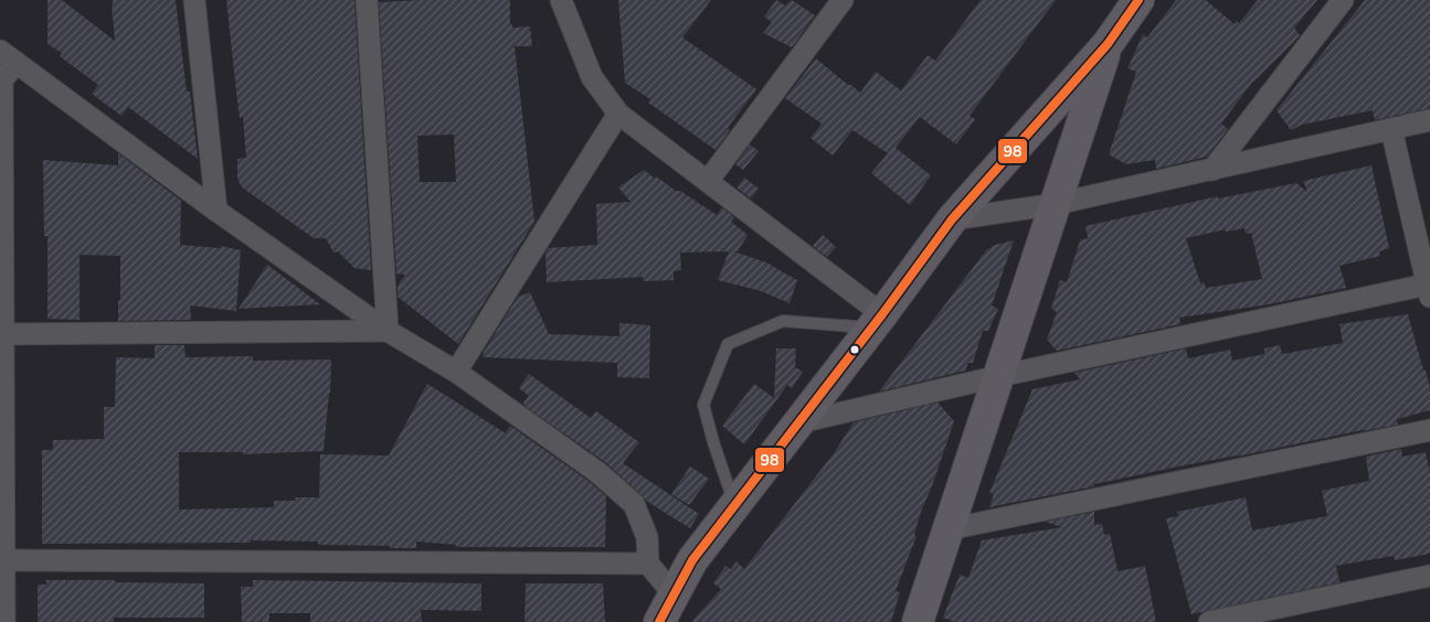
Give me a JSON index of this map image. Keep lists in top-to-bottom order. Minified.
{"lines":["transit line 98"]}
